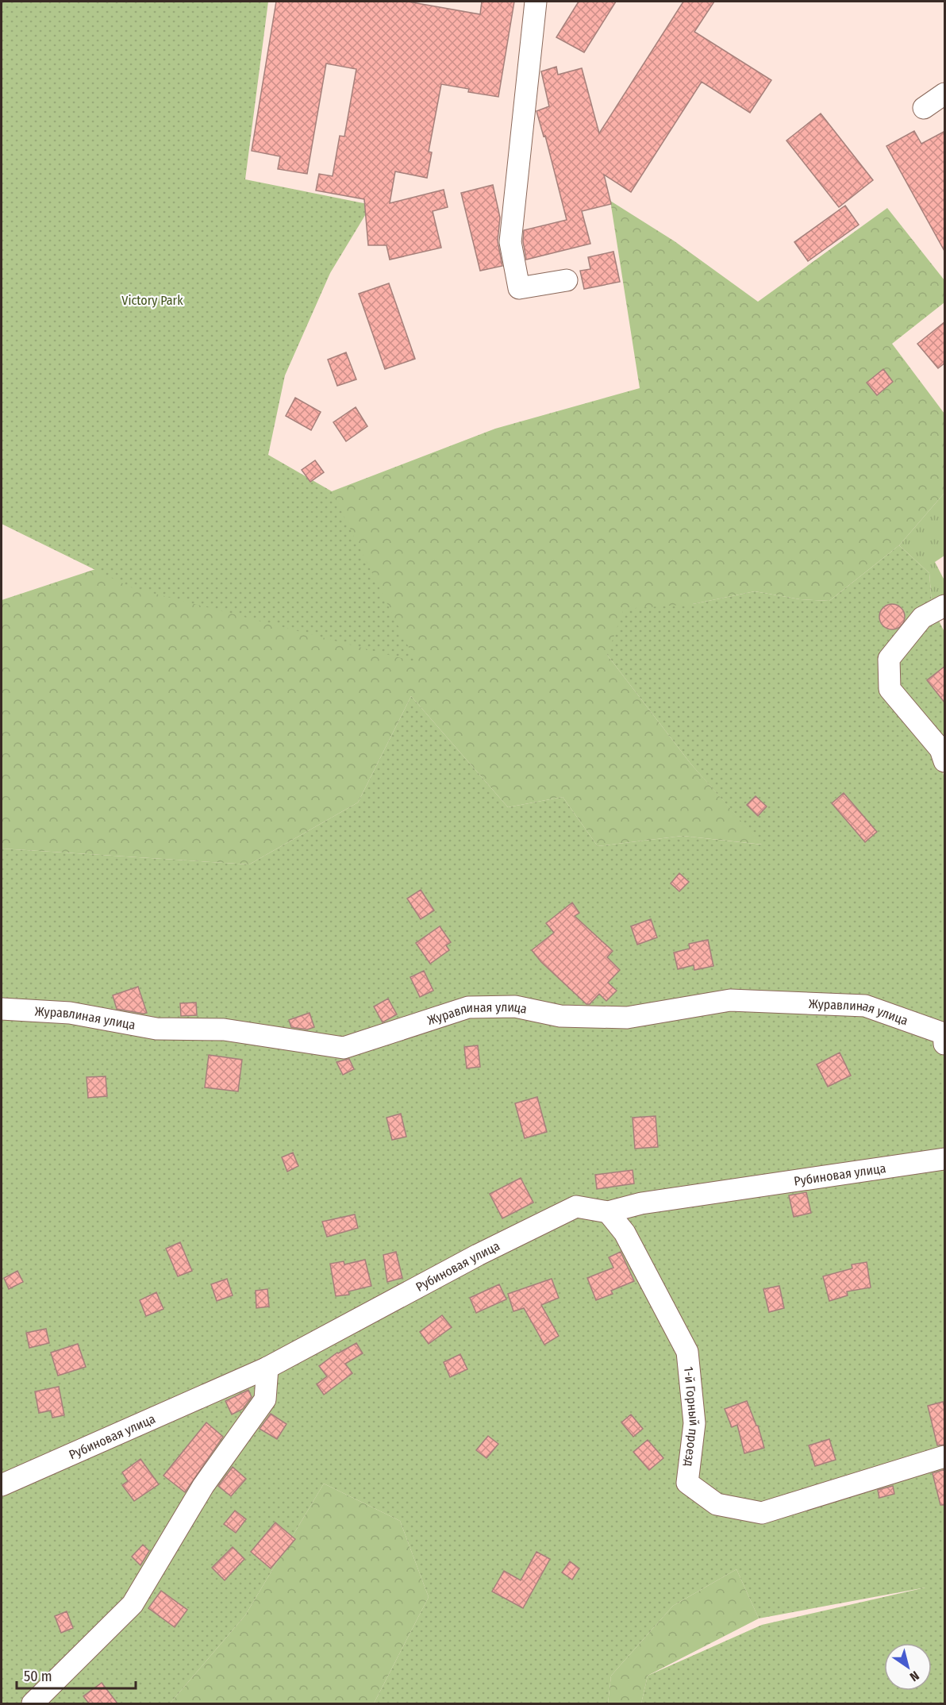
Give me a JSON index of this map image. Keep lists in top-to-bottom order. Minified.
{"streets":{"street":["Журавлиная улица","Рубиновая улица","1-й Горный проезд"]},"crossings":[["Рубиновая улица","1-й Горный проезд"]],"parks":["Victory Park"],"scale_bar":"50 m","north":"bottom right"}
